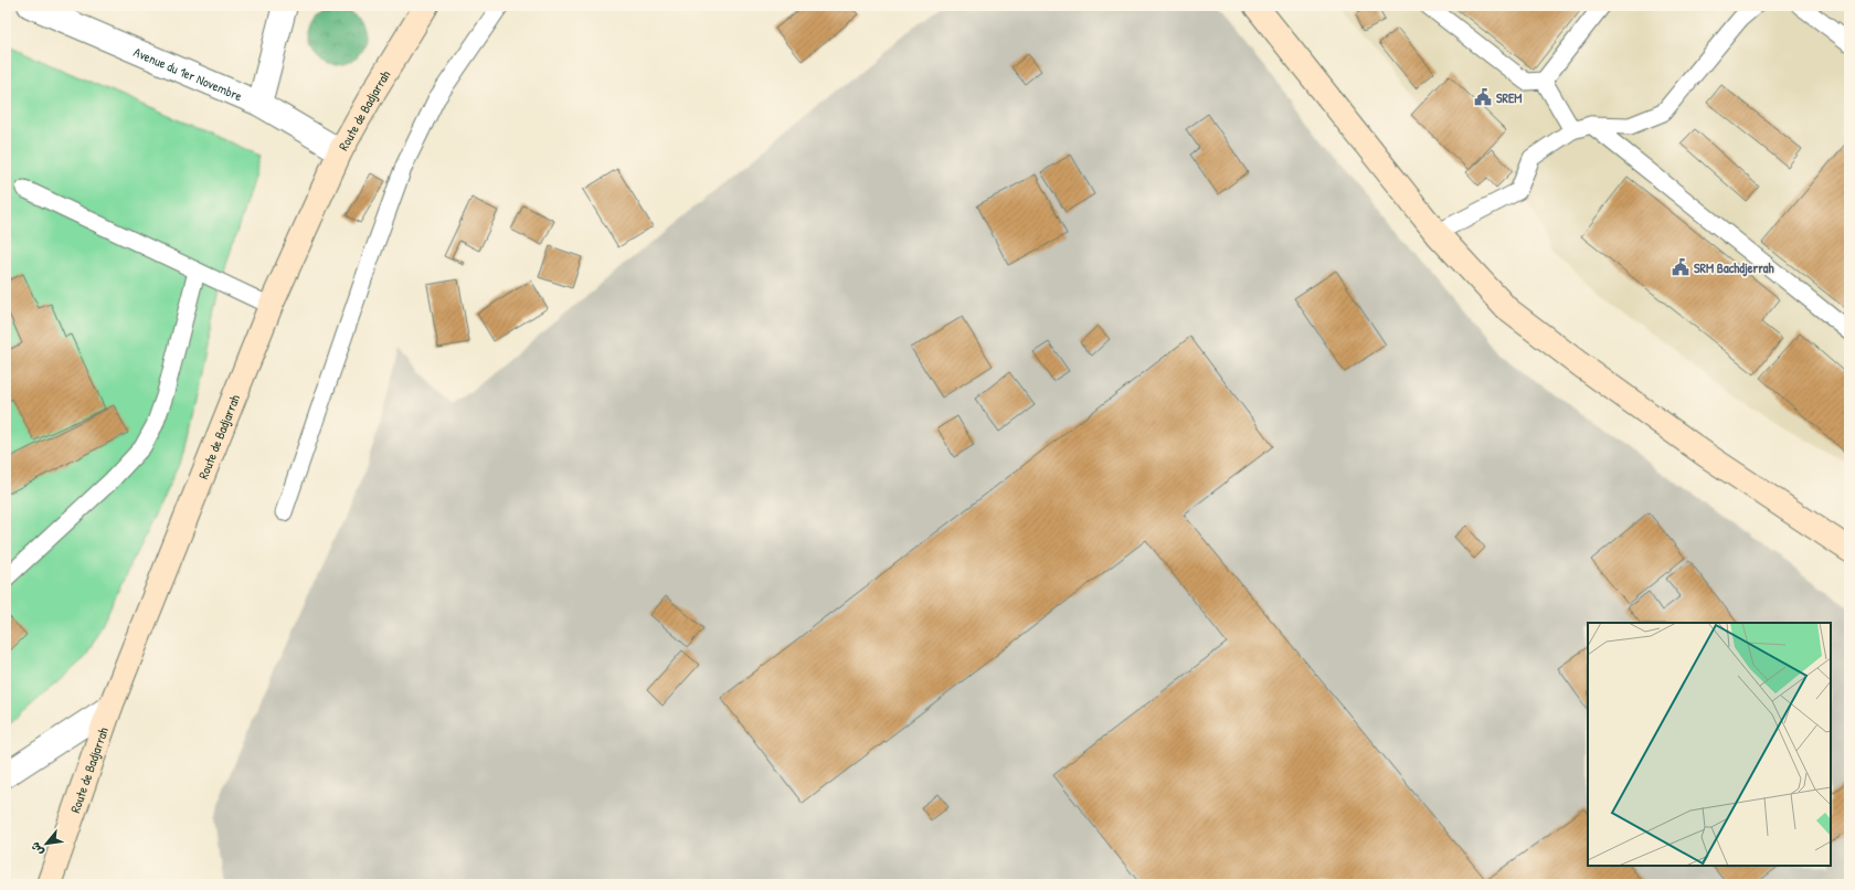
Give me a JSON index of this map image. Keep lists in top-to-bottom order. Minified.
{"streets":{"main road":["Route de Badjarrah"],"street":["Avenue du 1er Novembre"]},"crossings":[["Avenue du 1er Novembre","Route de Badjarrah"]],"places":{"public building":["SREM","SRM Bachdjerrah"]},"north":"bottom left"}
